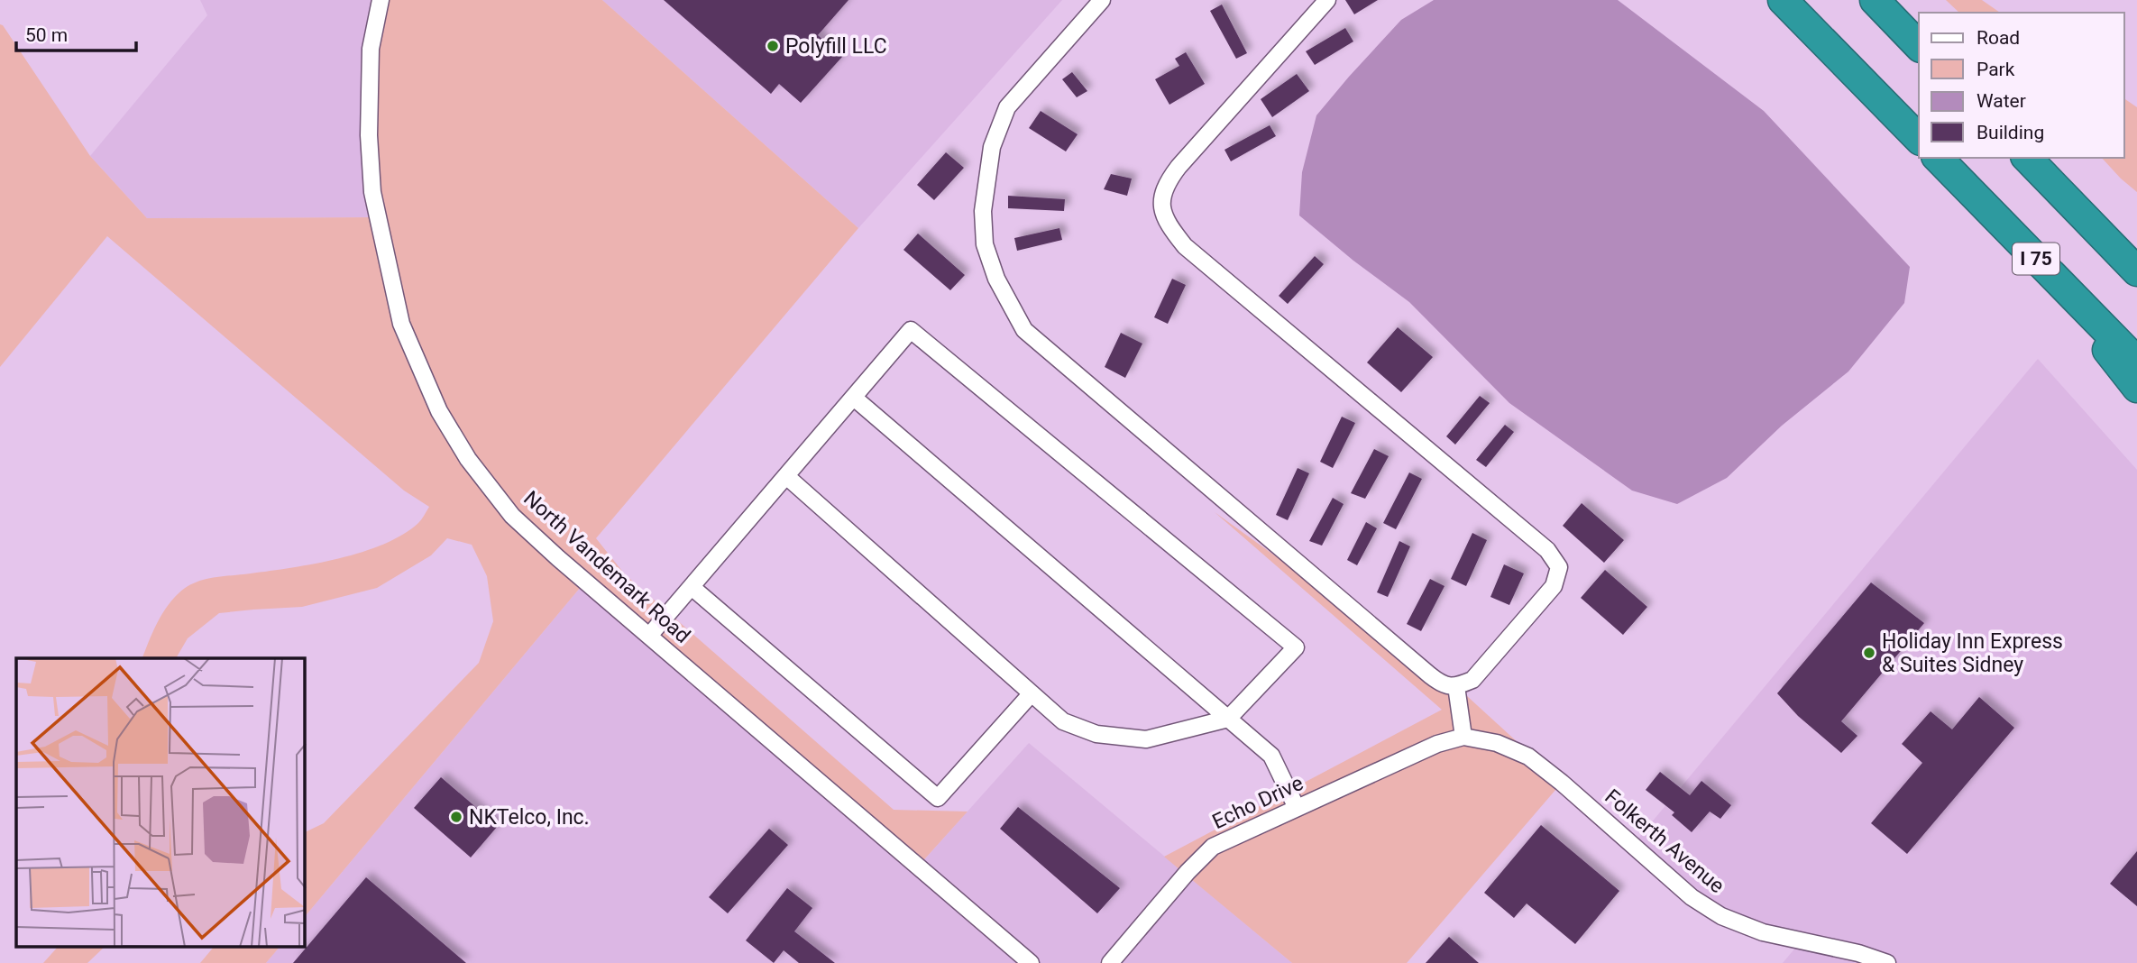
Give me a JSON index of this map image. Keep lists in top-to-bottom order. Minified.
{"streets":{"highway":["I 75"],"street":["North Vandemark Road","Echo Drive","Folkerth Avenue"]},"crossings":[["Echo Drive","Folkerth Avenue"]],"places":["Polyfill LLC","Holiday Inn Express & Suites Sidney","NKTelco, Inc."],"legend":["Road","Park","Water","Building"],"scale_bar":"50 m"}
